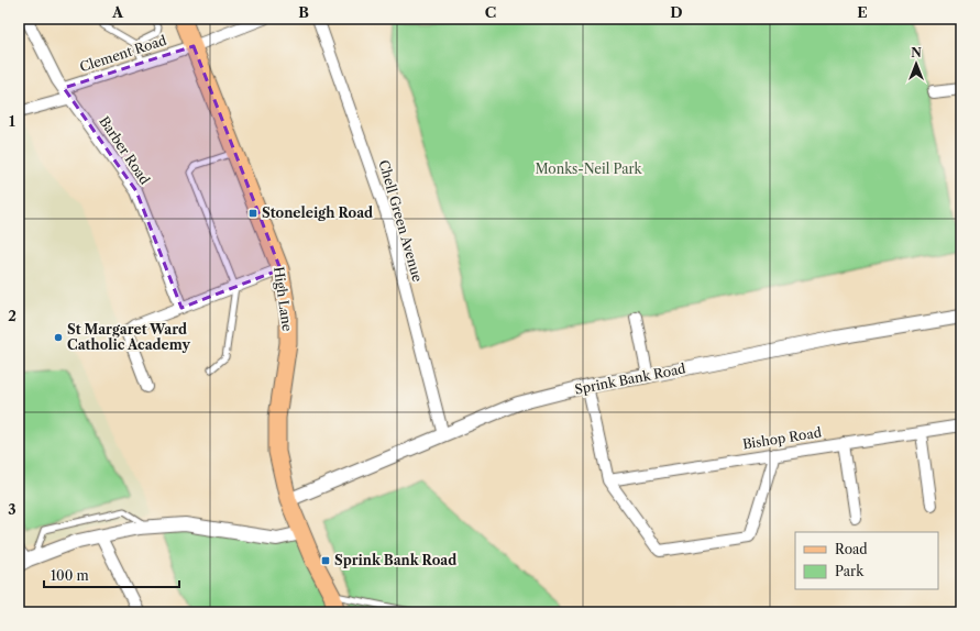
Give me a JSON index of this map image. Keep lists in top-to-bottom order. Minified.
{"streets":{"main road":["High Lane"],"street":["Clement Road","Barber Road","Chell Green Avenue","Sprink Bank Road","Bishop Road"]},"crossings":[["Clement Road","Barber Road"],["Clement Road","High Lane"],["Chell Green Avenue","Sprink Bank Road"],["High Lane","Sprink Bank Road"]],"parks":["Monks-Neil Park"],"places":{"transit":["Stoneleigh Road","Sprink Bank Road"],"other":["St Margaret Ward Catholic Academy"]},"legend":["Road","Park"],"scale_bar":"100 m","north":"top","grid":{"columns":["A","B","C","D","E"],"rows":["1","2","3"]}}
